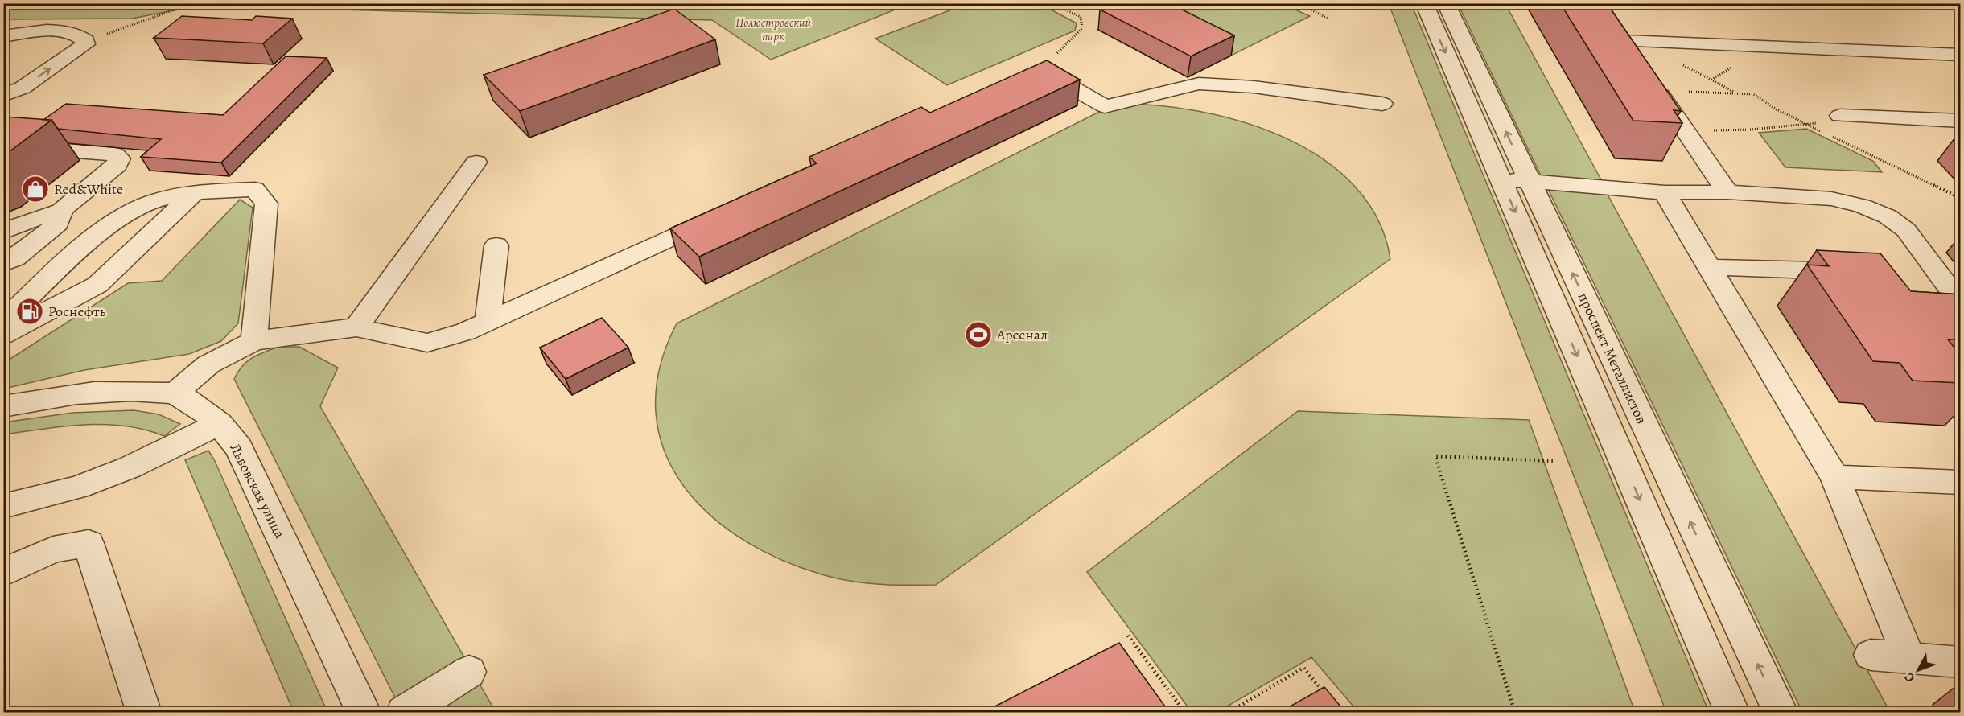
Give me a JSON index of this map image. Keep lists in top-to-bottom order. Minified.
{"streets":{"street":["проспект Металлистов","Львовская улица"]},"parks":["Полюстровский парк"],"places":{"shop":["Red&White"],"fuel station":["Роснефть"],"sports":["Арсенал"]},"north":"bottom left"}
